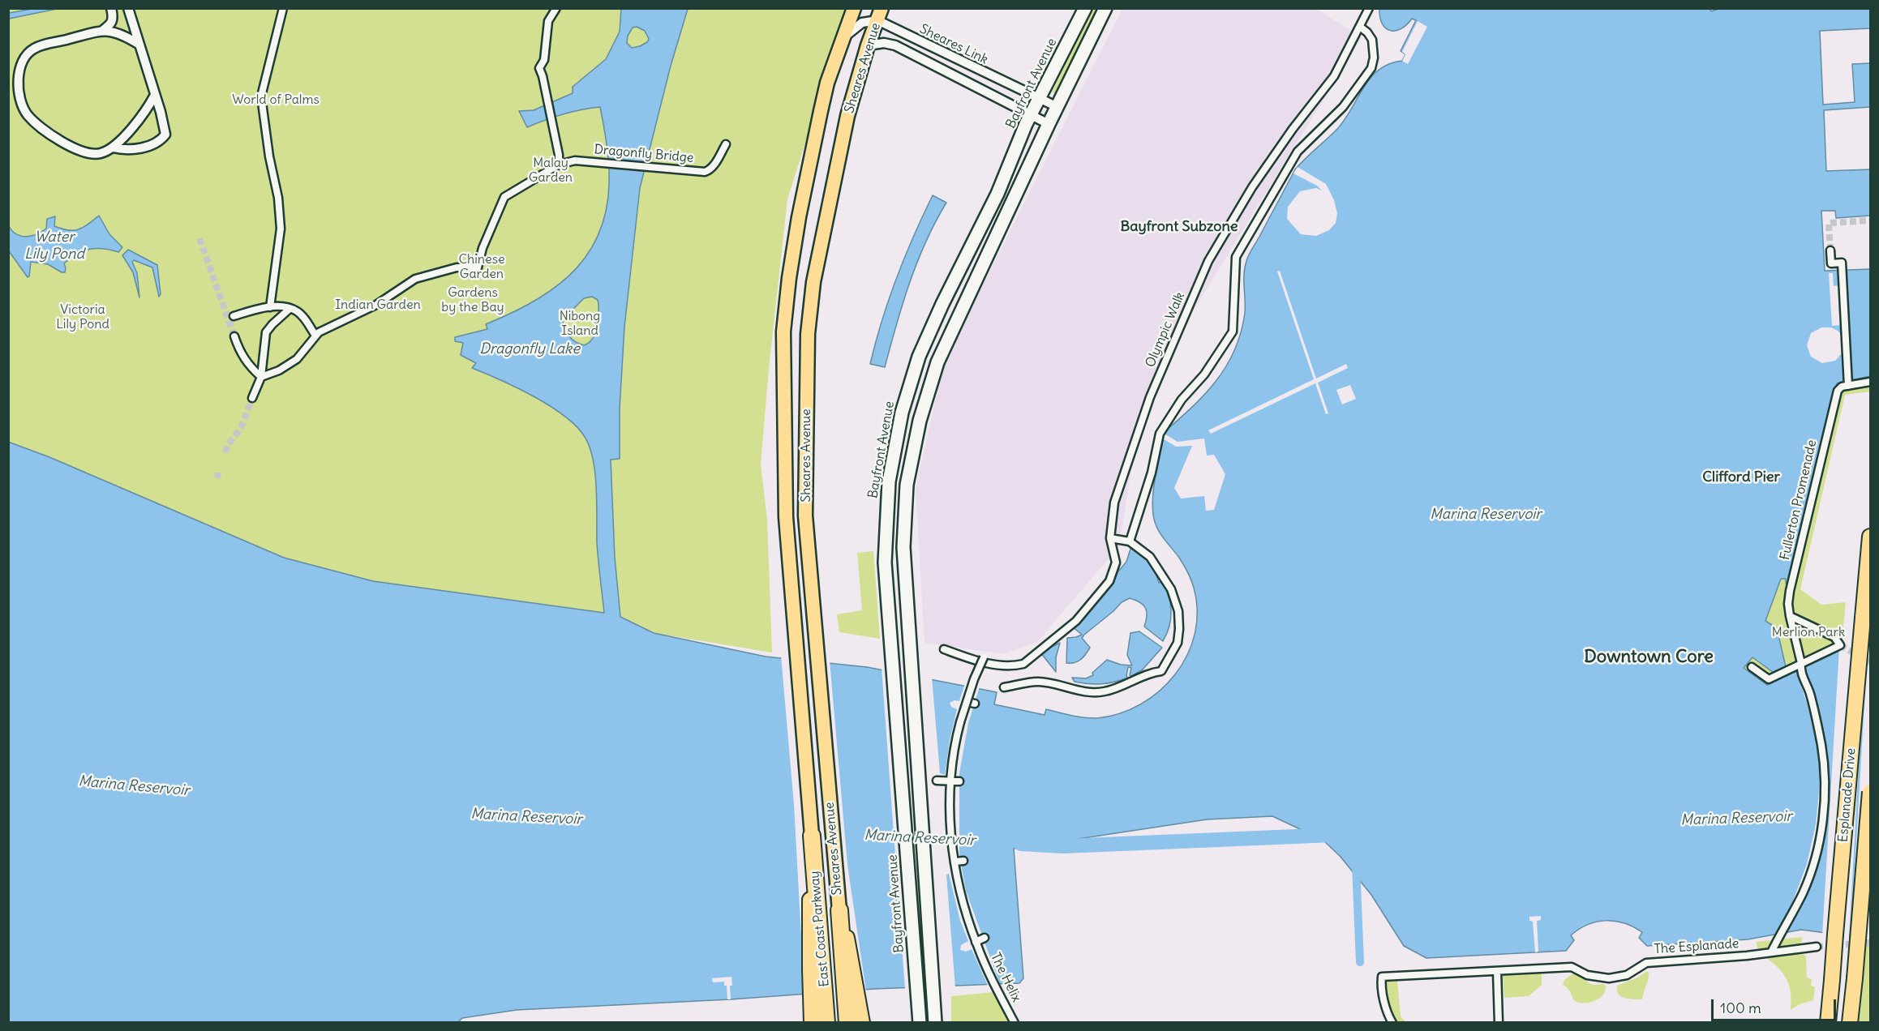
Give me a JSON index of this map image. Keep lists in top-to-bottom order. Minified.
{"streets":{"highway":["Esplanade Drive","East Coast Parkway"],"main road":["Sheares Avenue","Bayfront Avenue"],"street":["Sheares Link","Dragonfly Bridge","Olympic Walk","Fullerton Promenade","The Esplanade","The Helix"]},"crossings":[["Sheares Link","Sheares Avenue"],["Sheares Link","Bayfront Avenue"],["Sheares Avenue","East Coast Parkway"],["Fullerton Promenade","The Esplanade"]],"districts":["Bayfront Subzone","Clifford Pier","Downtown Core"],"water":["Water Lily Pond","Dragonfly Lake","Marina Reservoir"],"parks":["World of Palms","Malay Garden","Chinese Garden","Gardens by the Bay","Indian Garden","Victoria Lily Pond","Nibong Island","Merlion Park"],"scale_bar":"100 m"}
